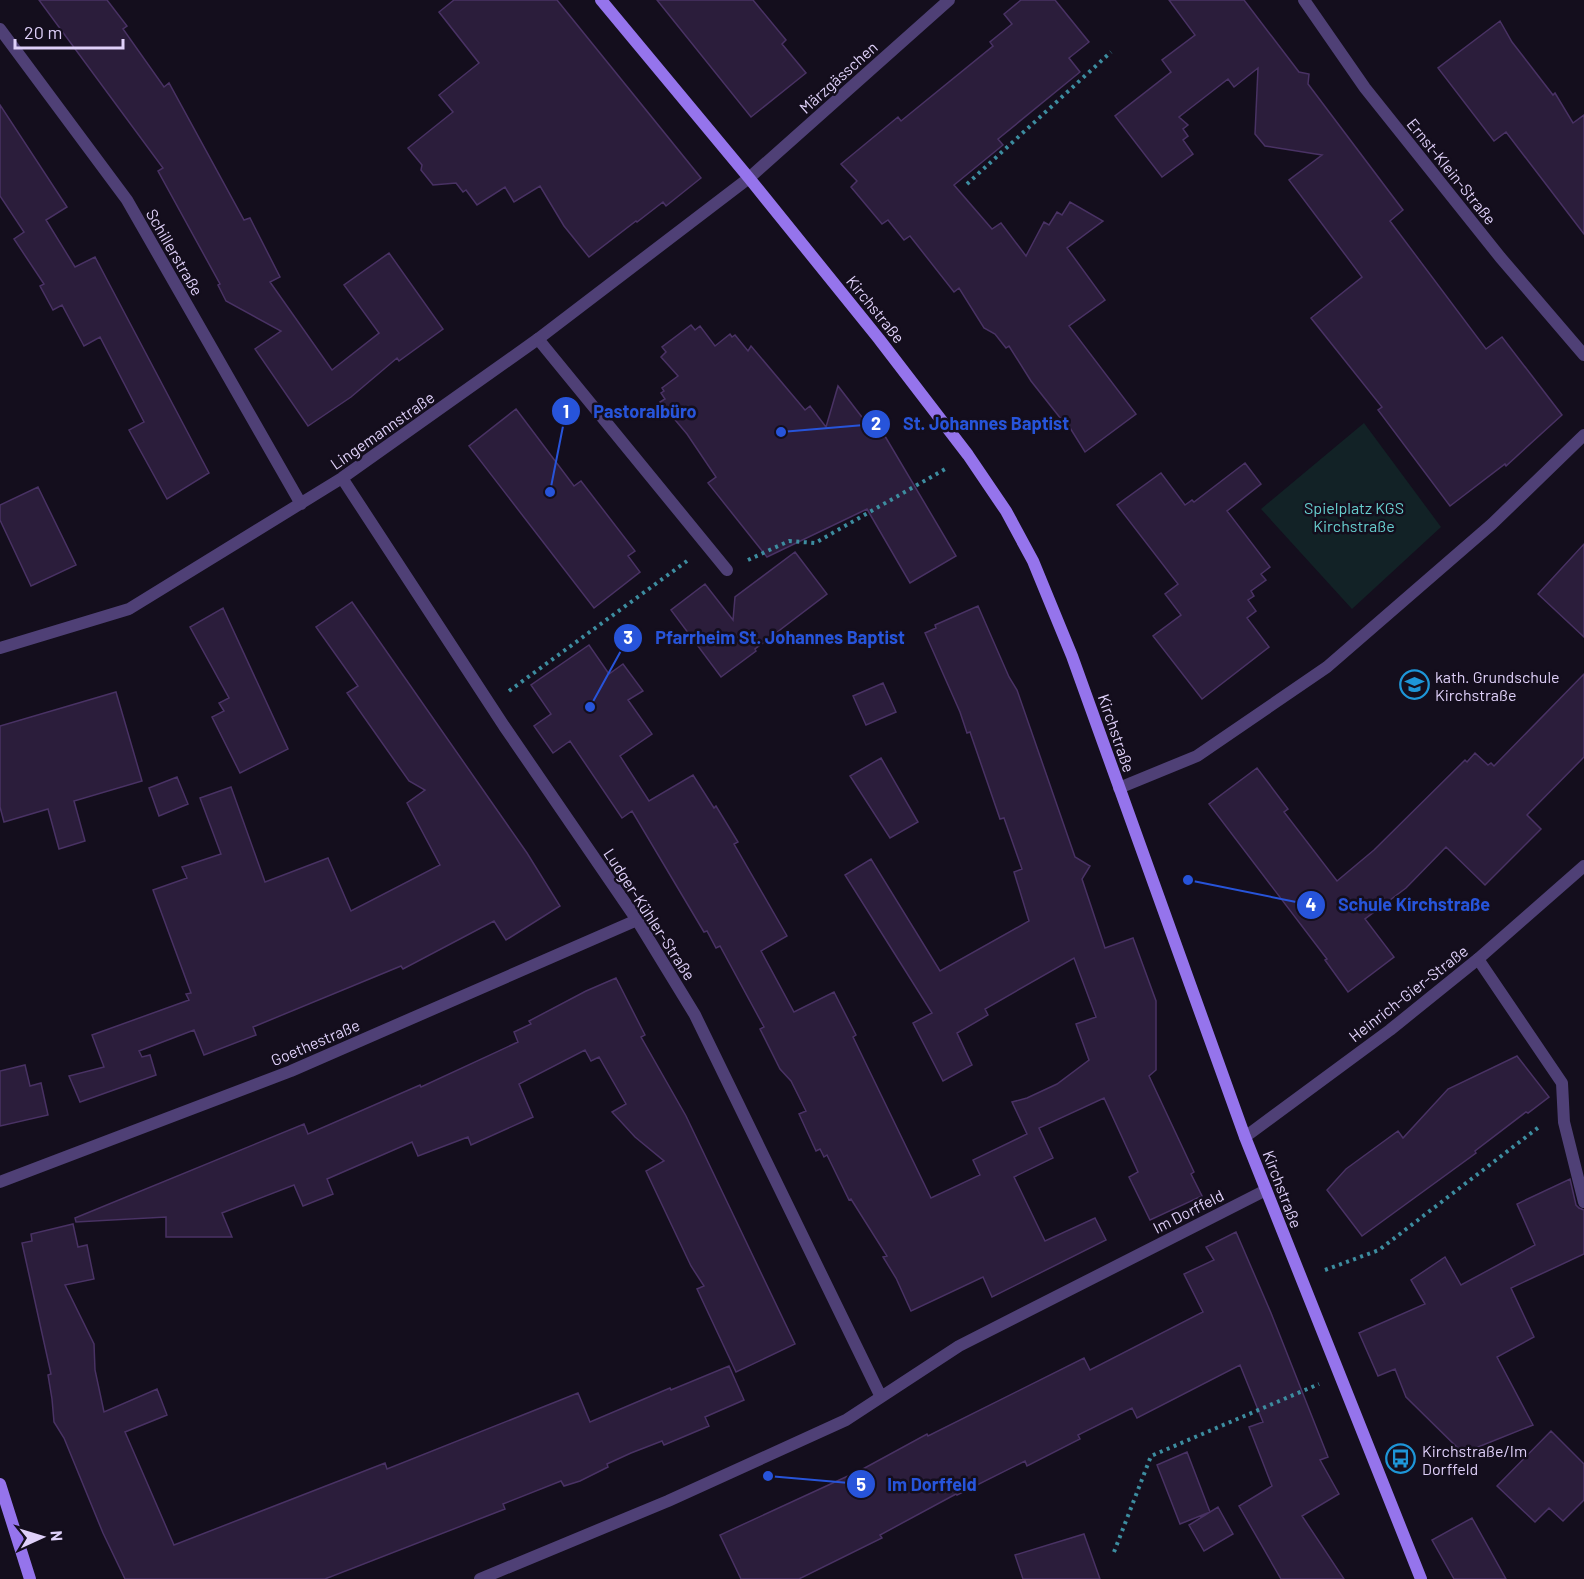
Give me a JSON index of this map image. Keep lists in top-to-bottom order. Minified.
{"streets":{"street":["Märzgässchen","Ernst-Klein-Straße","Schillerstraße","Kirchstraße","Lingemannstraße","Ludger-Kühler-Straße","Heinrich-Gier-Straße","Goethestraße","Im Dorffeld"]},"crossings":[["Märzgässchen","Kirchstraße"],["Märzgässchen","Lingemannstraße"],["Schillerstraße","Lingemannstraße"],["Kirchstraße","Lingemannstraße"],["Kirchstraße","Heinrich-Gier-Straße"],["Kirchstraße","Im Dorffeld"],["Lingemannstraße","Ludger-Kühler-Straße"],["Ludger-Kühler-Straße","Goethestraße"],["Ludger-Kühler-Straße","Im Dorffeld"]],"parks":["Spielplatz KGS Kirchstraße"],"places":{"other":["St. Johannes Baptist","Pastoralbüro","Pfarrheim St. Johannes Baptist","Schule Kirchstraße","Im Dorffeld"],"school or university":["kath. Grundschule Kirchstraße"],"bus stop":["Kirchstraße/Im Dorffeld"]},"scale_bar":"20 m","north":"right"}
